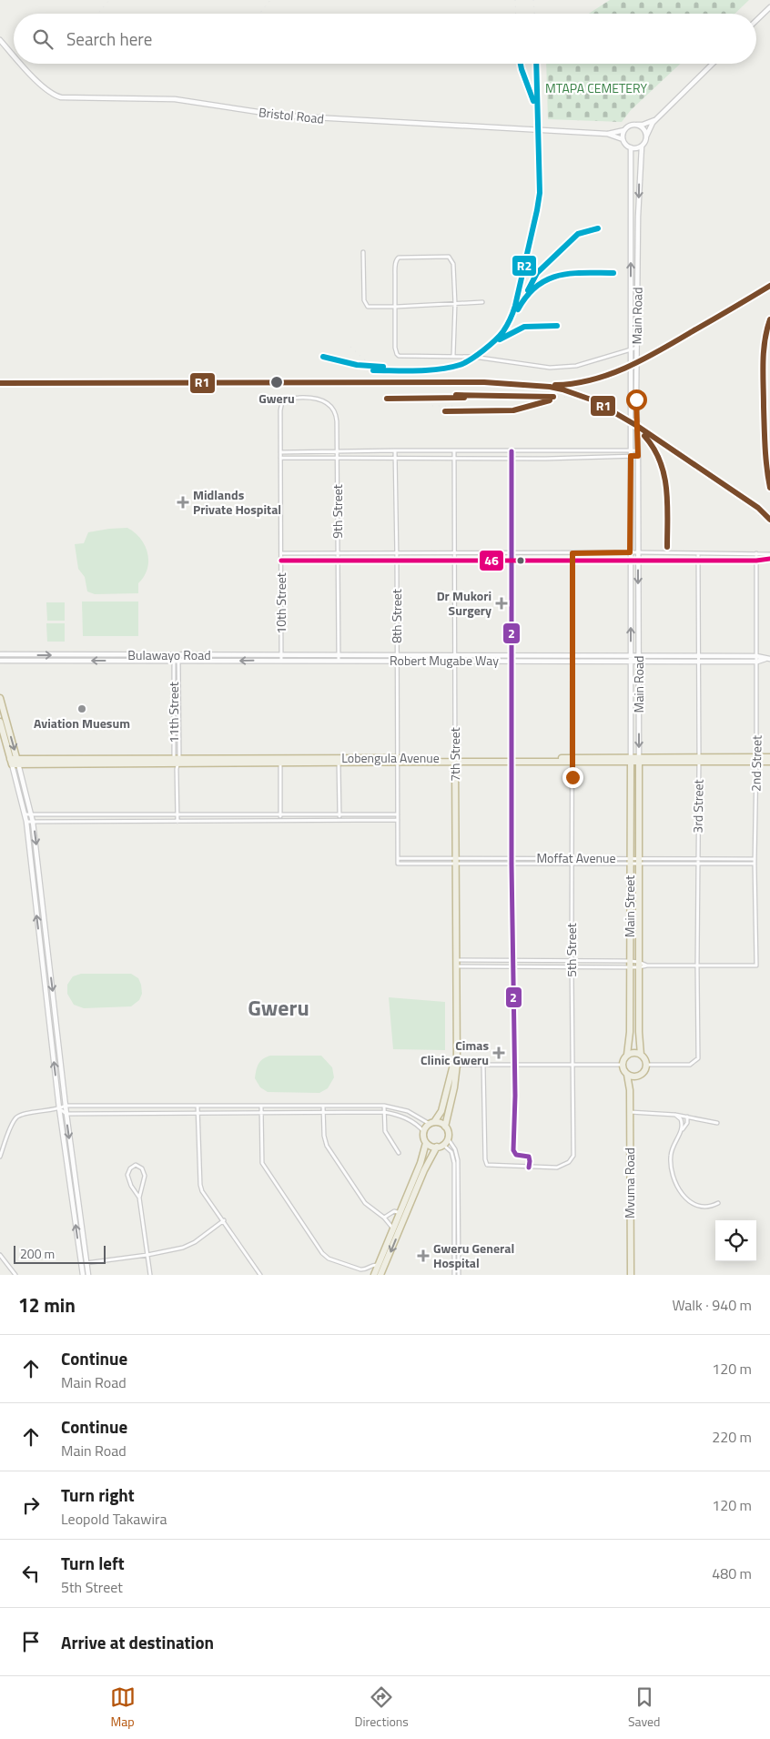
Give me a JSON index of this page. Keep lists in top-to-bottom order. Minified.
{"streets":{"highway":["7th Street","Lobengula Avenue","Main Street","Mvuma Road"],"main road":["Bristol Road","Main Road","Bulawayo Road","Robert Mugabe Way"],"street":["9th Street","10th Street","8th Street","11th Street","2nd Street","3rd Street","Moffat Avenue","5th Street"]},"crossings":[["Bristol Road","Main Road"],["Main Road","Robert Mugabe Way"],["Main Road","Lobengula Avenue"],["Main Road","Main Street"],["9th Street","10th Street"],["9th Street","Bulawayo Road"],["9th Street","Robert Mugabe Way"],["10th Street","Bulawayo Road"],["8th Street","Robert Mugabe Way"],["8th Street","Lobengula Avenue"],["8th Street","Moffat Avenue"],["Bulawayo Road","Robert Mugabe Way"],["Bulawayo Road","11th Street"],["Robert Mugabe Way","7th Street"],["Robert Mugabe Way","2nd Street"],["Robert Mugabe Way","3rd Street"],["Robert Mugabe Way","5th Street"],["11th Street","Lobengula Avenue"],["7th Street","Lobengula Avenue"],["7th Street","Moffat Avenue"],["Lobengula Avenue","2nd Street"],["Lobengula Avenue","3rd Street"],["Lobengula Avenue","Main Street"],["Lobengula Avenue","5th Street"],["2nd Street","3rd Street"],["2nd Street","Moffat Avenue"],["3rd Street","Moffat Avenue"],["3rd Street","Main Street"],["3rd Street","Mvuma Road"],["Moffat Avenue","Main Street"],["Moffat Avenue","5th Street"],["Main Street","Mvuma Road"]],"districts":["Gweru"],"parks":["MTAPA CEMETERY"],"places":{"other":["Gweru","Aviation Muesum"],"health":["Midlands Private Hospital","Dr Mukori Surgery","Cimas Clinic Gweru","Gweru General Hospital"]},"lines":["transit line R2","transit line R1","transit line 2","transit line 46"],"scale_bar":"200 m","page":{"search":"Search here","scale":"200 m","heading":["12 min","Walk · 940 m"],"list":[["Continue","Main Road","120 m"],["Continue","Main Road","220 m"],["Turn right","Leopold Takawira","120 m"],["Turn left","5th Street","480 m"],"Arrive at destination"],"nav":["Map","Directions","Saved"]}}
